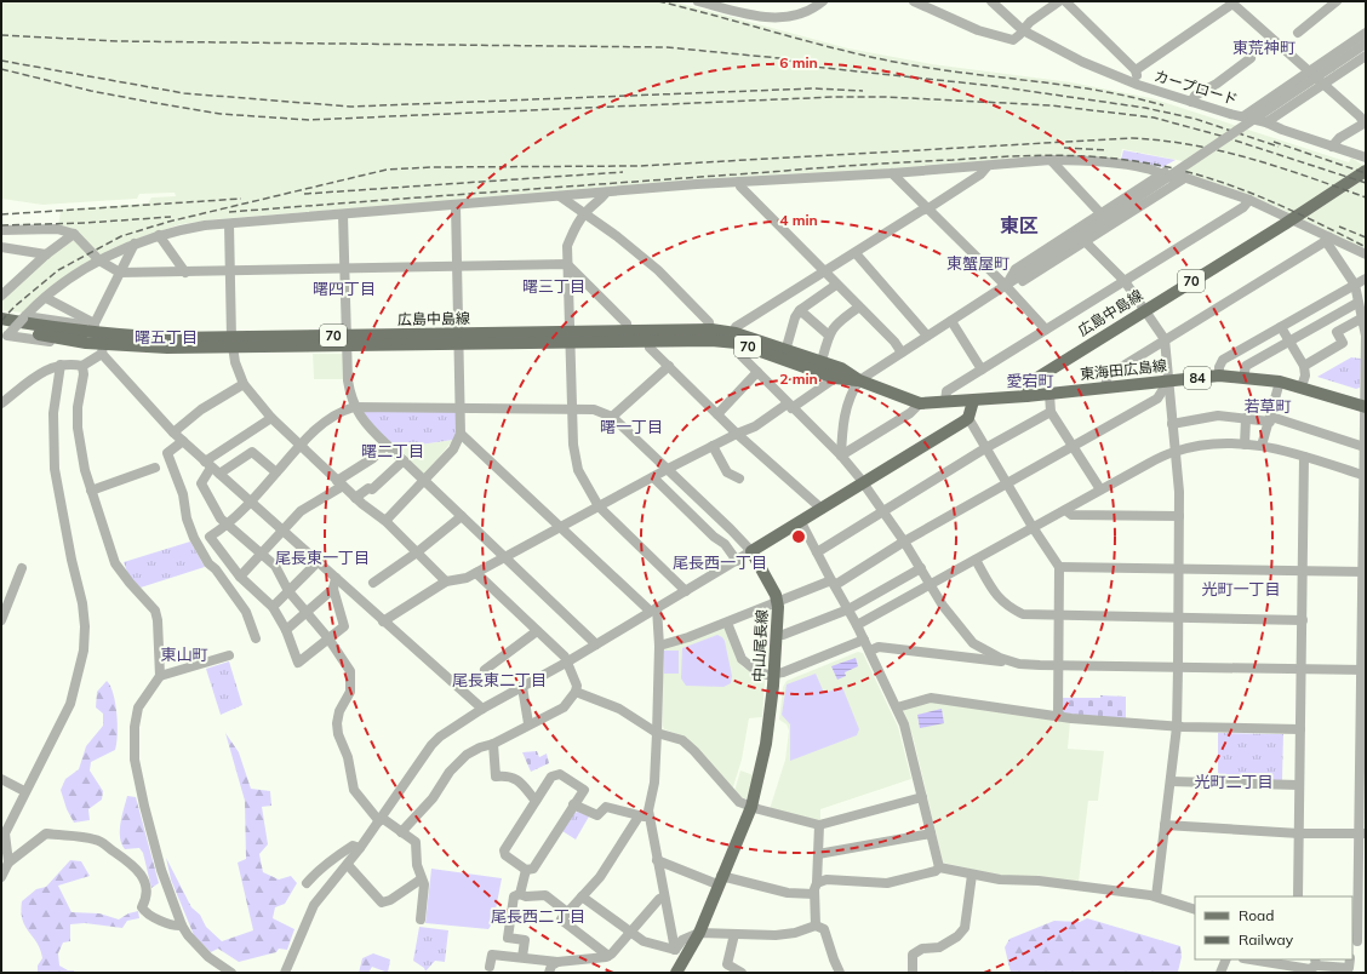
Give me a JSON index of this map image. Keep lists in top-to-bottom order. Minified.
{"streets":{"main road":["70","広島中島線","東海田広島線","84","中山尾長線"],"street":["カープロード"]},"crossings":[["広島中島線","東海田広島線"]],"districts":["東荒神町","東区","東蟹屋町","曙三丁目","曙四丁目","曙五丁目","愛宕町","若草町","曙一丁目","曙二丁目","尾長東一丁目","尾長西一丁目","光町一丁目","東山町","尾長東二丁目","光町二丁目","尾長西二丁目"],"legend":["Road","Railway"],"rings":["6 min","4 min","2 min"]}
